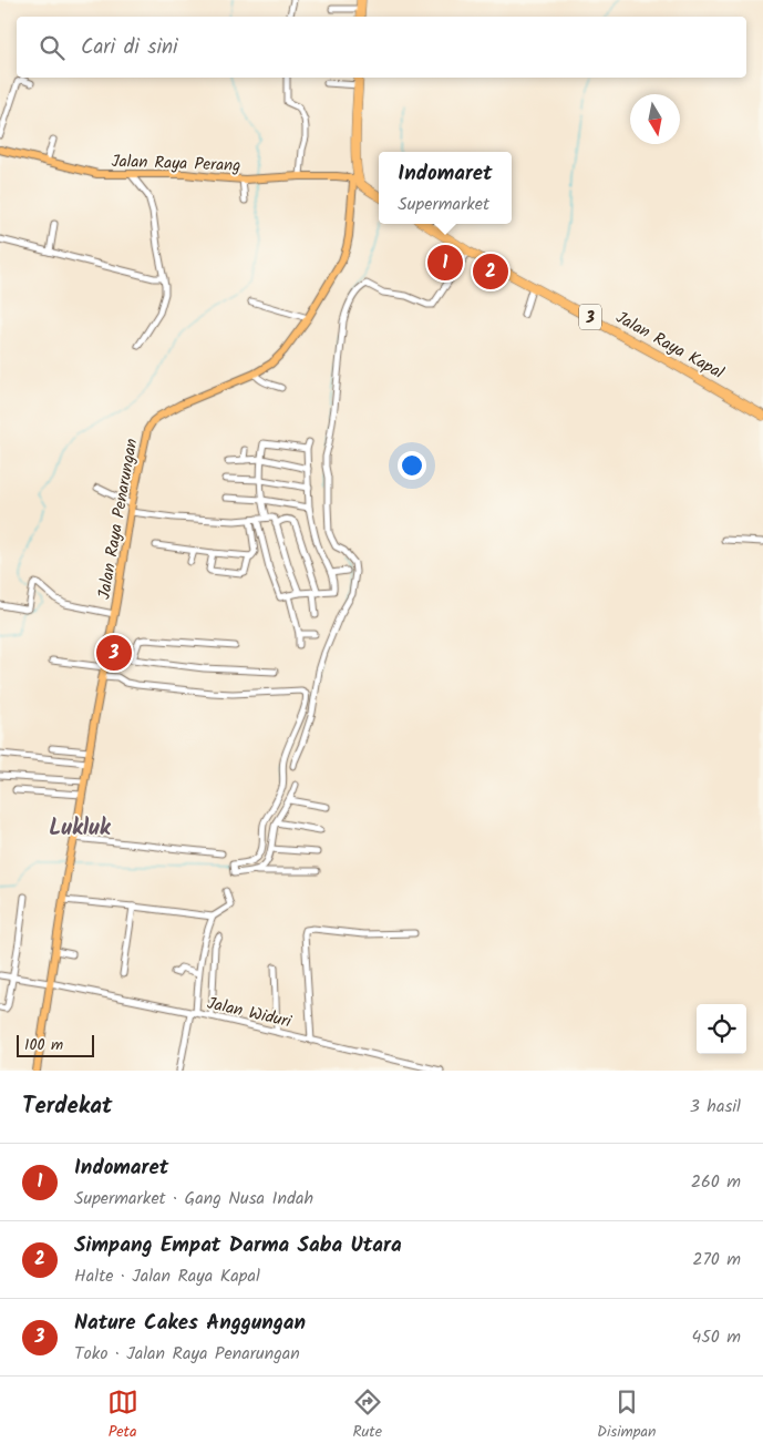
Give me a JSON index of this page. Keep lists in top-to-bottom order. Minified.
{"streets":{"highway":["3","Jalan Raya Kapal"],"main road":["Jalan Raya Perang","Jalan Raya Penarungan"],"street":["Jalan Widuri"]},"crossings":[["Jalan Raya Perang","Jalan Raya Penarungan"],["Jalan Raya Penarungan","Jalan Widuri"]],"districts":["Lukluk"],"scale_bar":"100 m","north":"bottom","page":{"search":"Cari di sini","popup":["Indomaret","Supermarket"],"pins":["1","2","3"],"scale":"100 m","heading":["Terdekat","3 hasil"],"list":[{"mark":"1","name":"Indomaret","note":"Supermarket · Gang Nusa Indah","value":"260 m"},{"mark":"2","name":"Simpang Empat Darma Saba Utara","note":"Halte · Jalan Raya Kapal","value":"270 m"},{"mark":"3","name":"Nature Cakes Anggungan","note":"Toko · Jalan Raya Penarungan","value":"450 m"}],"nav":["Peta","Rute","Disimpan"]}}
